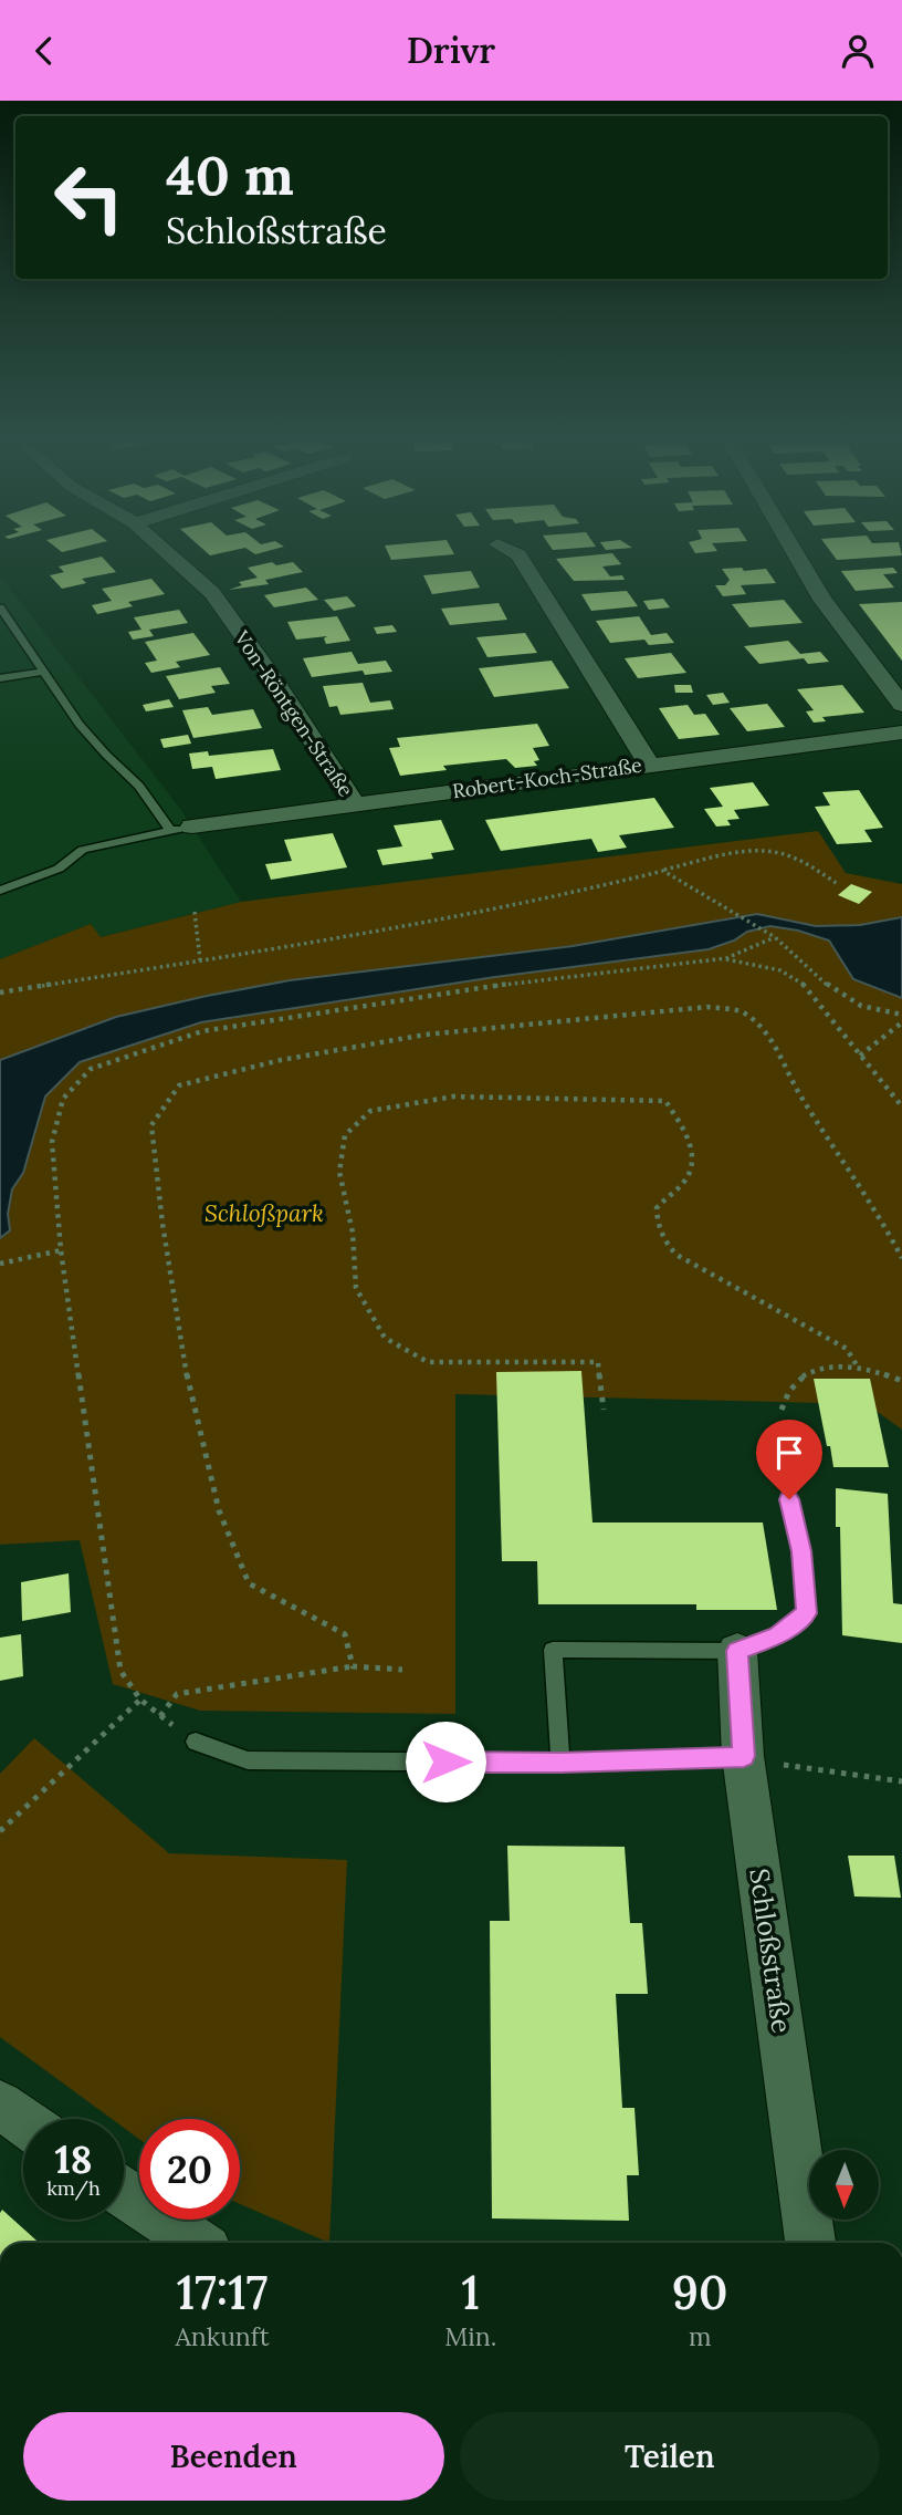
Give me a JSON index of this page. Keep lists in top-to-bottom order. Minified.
{"streets":{"street":["Von-Röntgen-Straße","Robert-Koch-Straße","Schloßstraße"]},"crossings":[["Von-Röntgen-Straße","Robert-Koch-Straße"]],"parks":["Schloßpark"],"north":"bottom","page":{"header":"Drivr","turn":["40 m","Schloßstraße"],"speed":"18 km/h","limit":"20","eta":["17:17","Ankunft","1","Min.","90","m"],"buttons":["Beenden","Teilen"]}}
